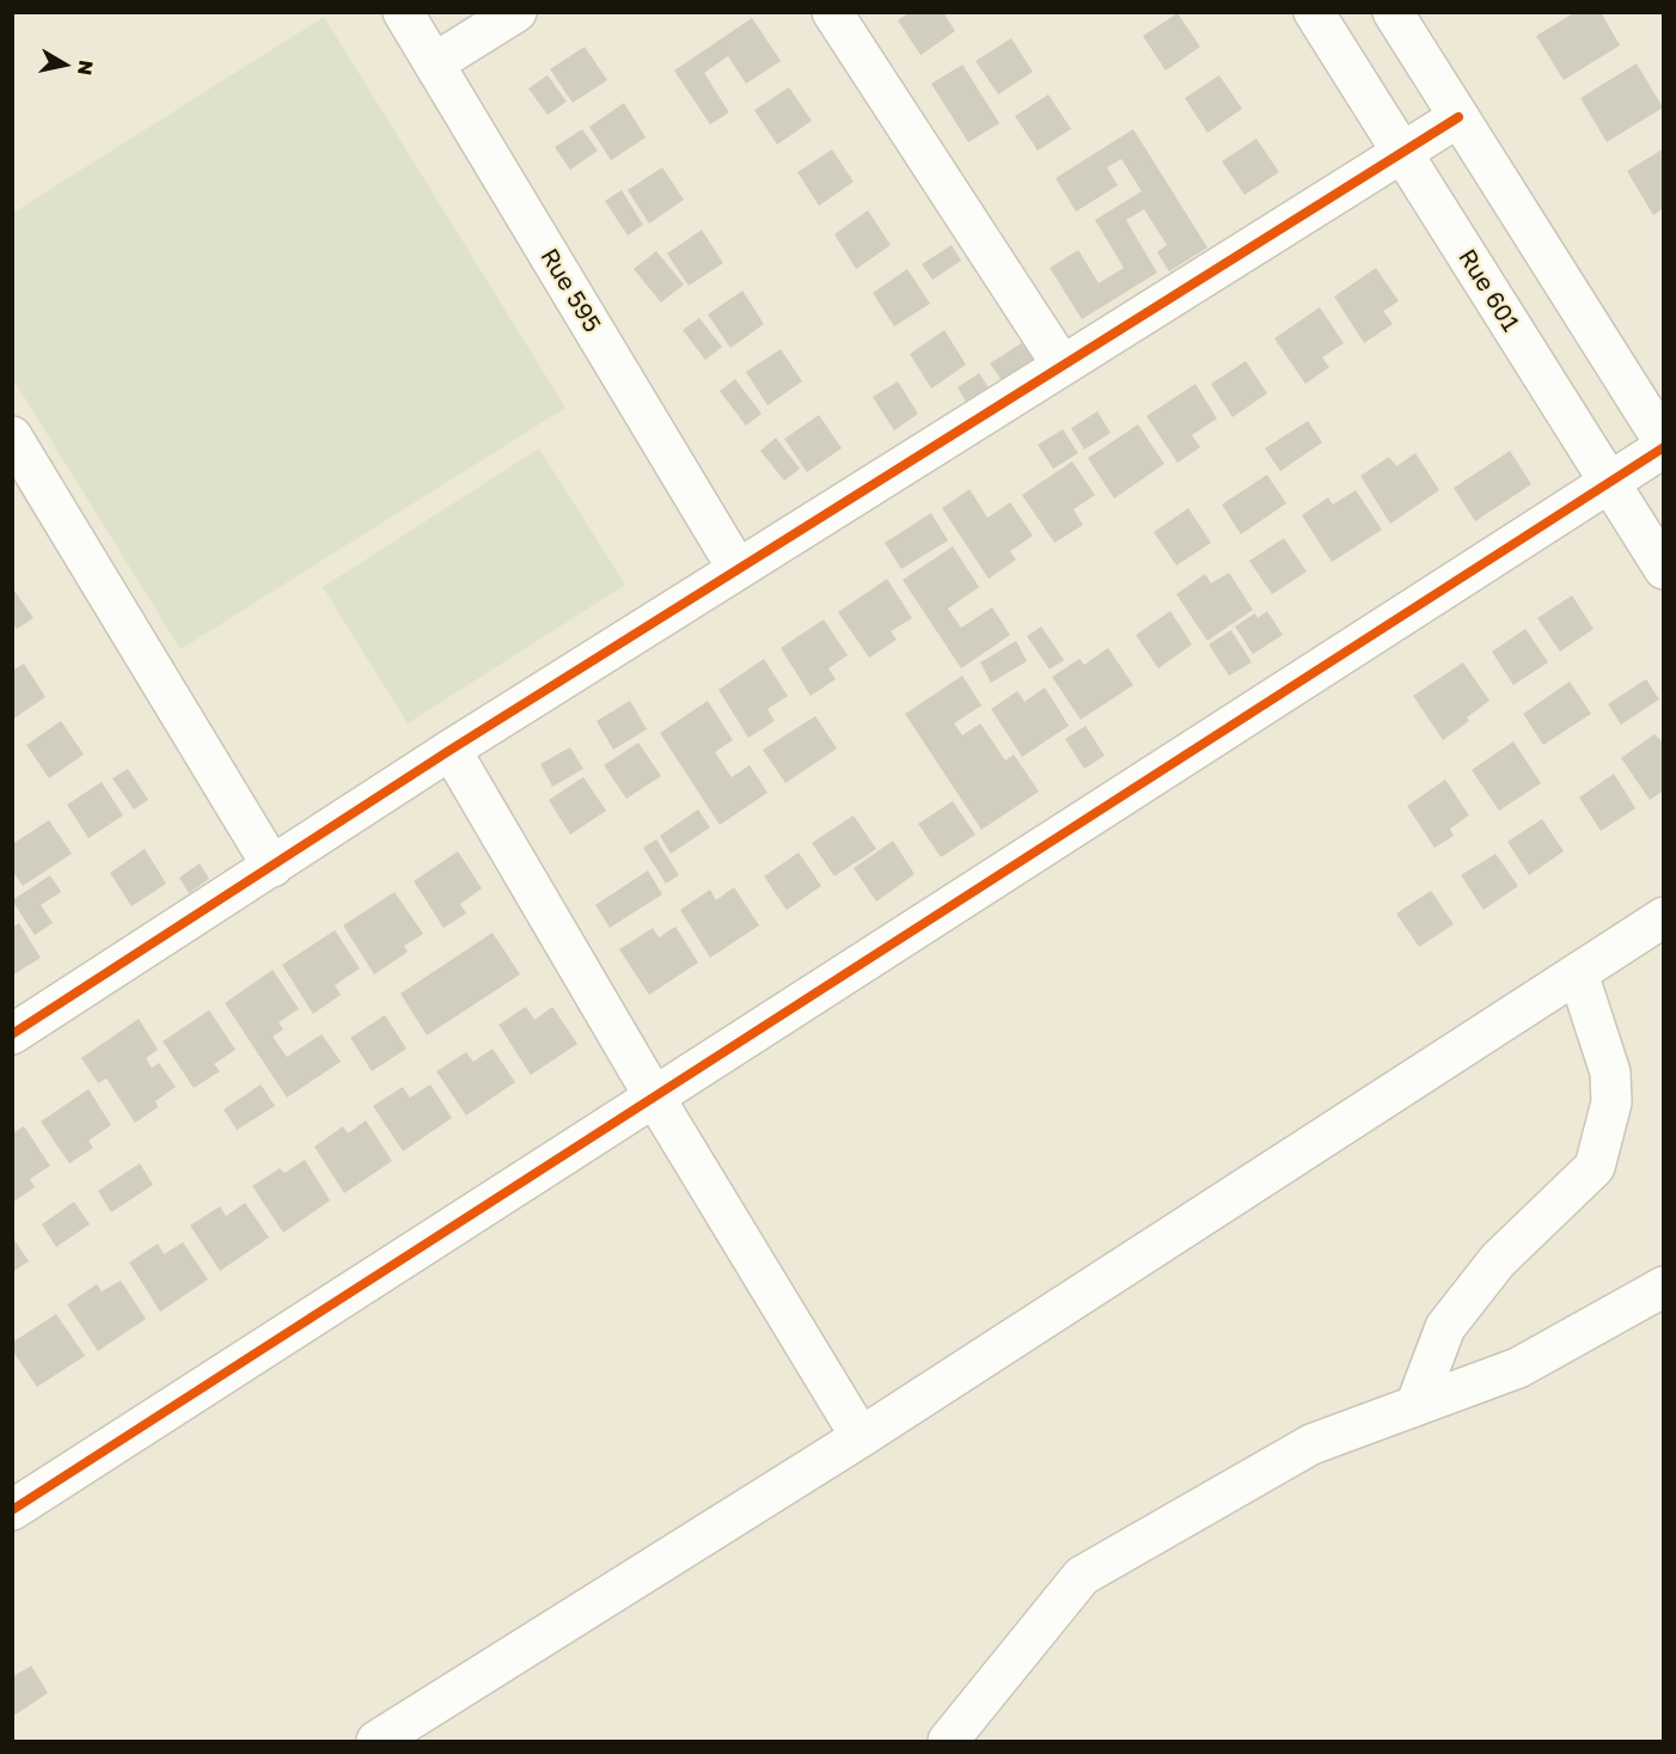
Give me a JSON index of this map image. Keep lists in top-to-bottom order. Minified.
{"streets":{"street":["Rue 595","Rue 601"]},"north":"right"}
